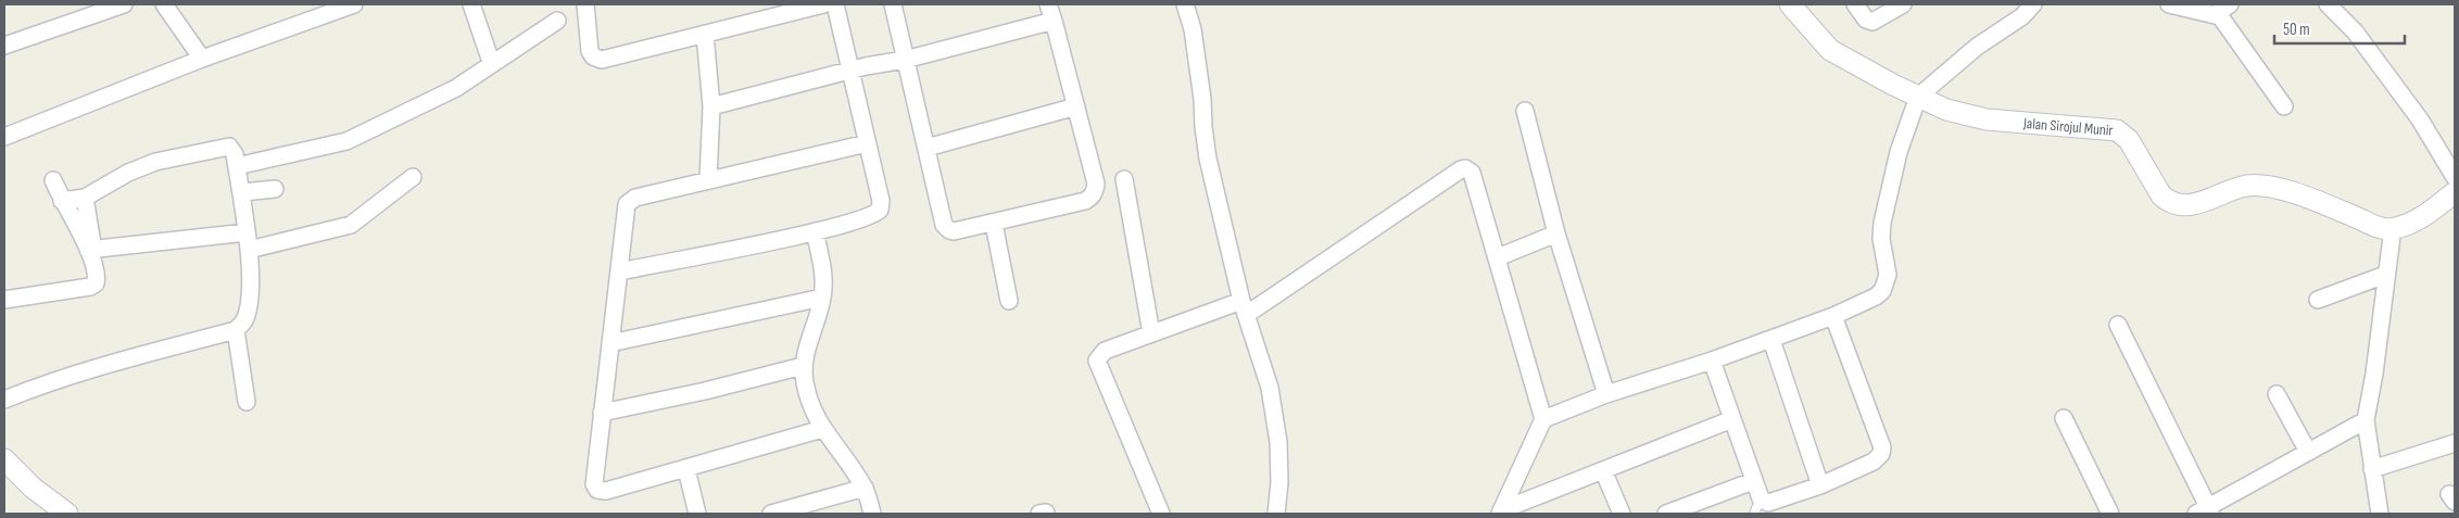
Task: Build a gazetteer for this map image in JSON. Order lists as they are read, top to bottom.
{
  "streets": {
    "street": ["Jalan Sirojul Munir"]
  },
  "scale_bar": "50 m"
}
